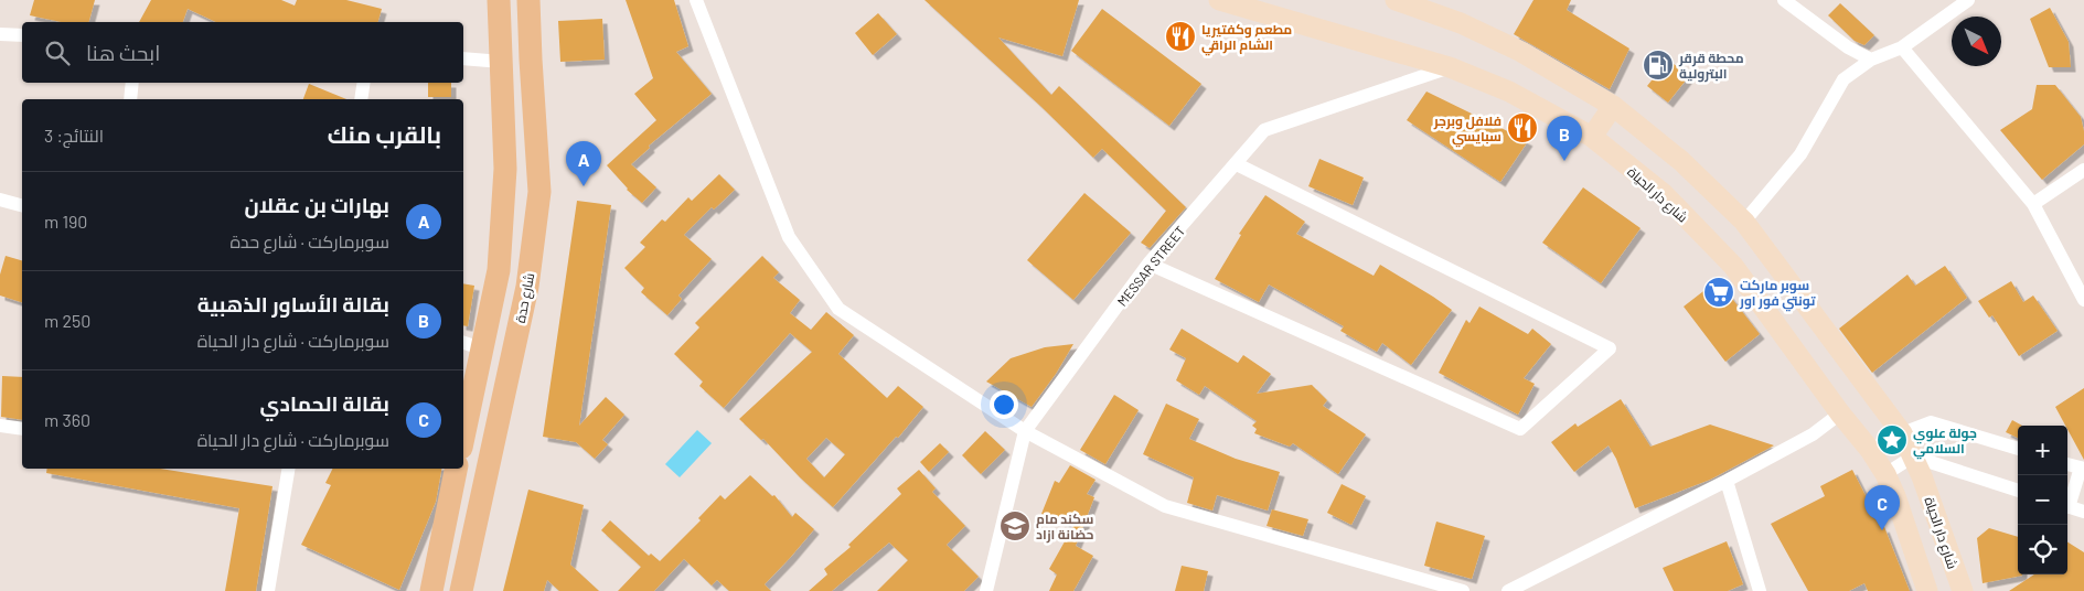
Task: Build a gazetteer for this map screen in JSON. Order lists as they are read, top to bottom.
{
  "streets": {
    "main road": ["شارع دار الحياة", "شارع حدة"],
    "street": ["MESSAR STREET"]
  },
  "crossings": [
    ["شارع دار الحياة", "MESSAR STREET"]
  ],
  "places": {
    "restaurant": ["مطعم وكفتيريا الشام الراقي", "فلافل وبرجر سبايسي"],
    "fuel station": ["محطة قرقر البترولية"],
    "supermarket": ["سوبر ماركت تونتي فور اور"],
    "place": ["جولة علوي السلامي"],
    "school or university": ["سكند مام حضانة ازاد"]
  },
  "north": "bottom right",
  "page": {
    "search": "ابحث هنا",
    "heading": ["بالقرب منك", "النتائج: 3"],
    "pins": ["B", "A", "C"],
    "list": [
      {
        "mark": "A",
        "name": "بهارات بن عقلان",
        "note": "سوبرماركت · شارع حدة",
        "value": "190 m"
      },
      {
        "mark": "B",
        "name": "بقالة الأساور الذهبية",
        "note": "سوبرماركت · شارع دار الحياة",
        "value": "250 m"
      },
      {
        "mark": "C",
        "name": "بقالة الحمادي",
        "note": "سوبرماركت · شارع دار الحياة",
        "value": "360 m"
      }
    ],
    "map_buttons": ["+", "−"]
  }
}
